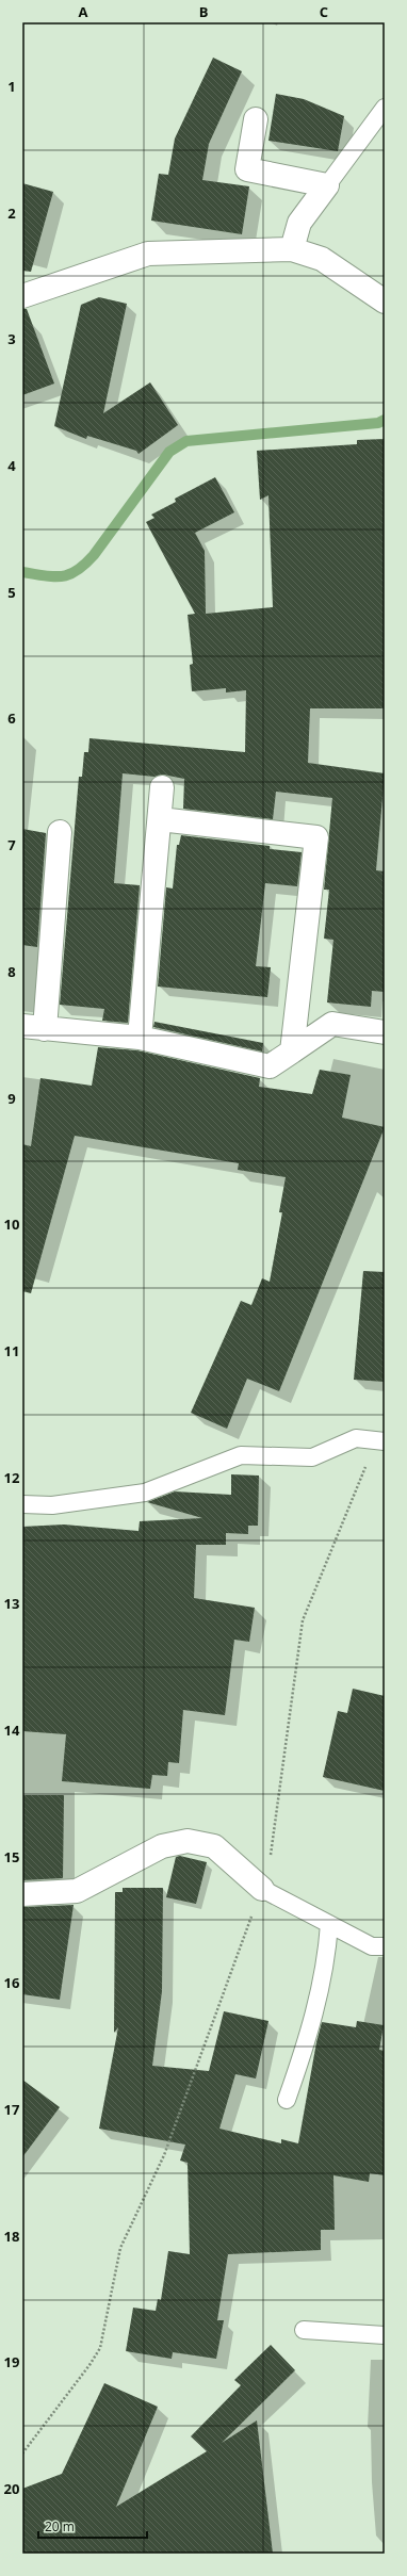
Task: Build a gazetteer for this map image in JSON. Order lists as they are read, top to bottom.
{
  "scale_bar": "20 m",
  "grid": {
    "columns": ["A", "B", "C"],
    "rows": [
      "1",
      "2",
      "3",
      "4",
      "5",
      "6",
      "7",
      "8",
      "9",
      "10",
      "11",
      "12",
      "13",
      "14",
      "15",
      "16",
      "17",
      "18",
      "19",
      "20"
    ]
  }
}
